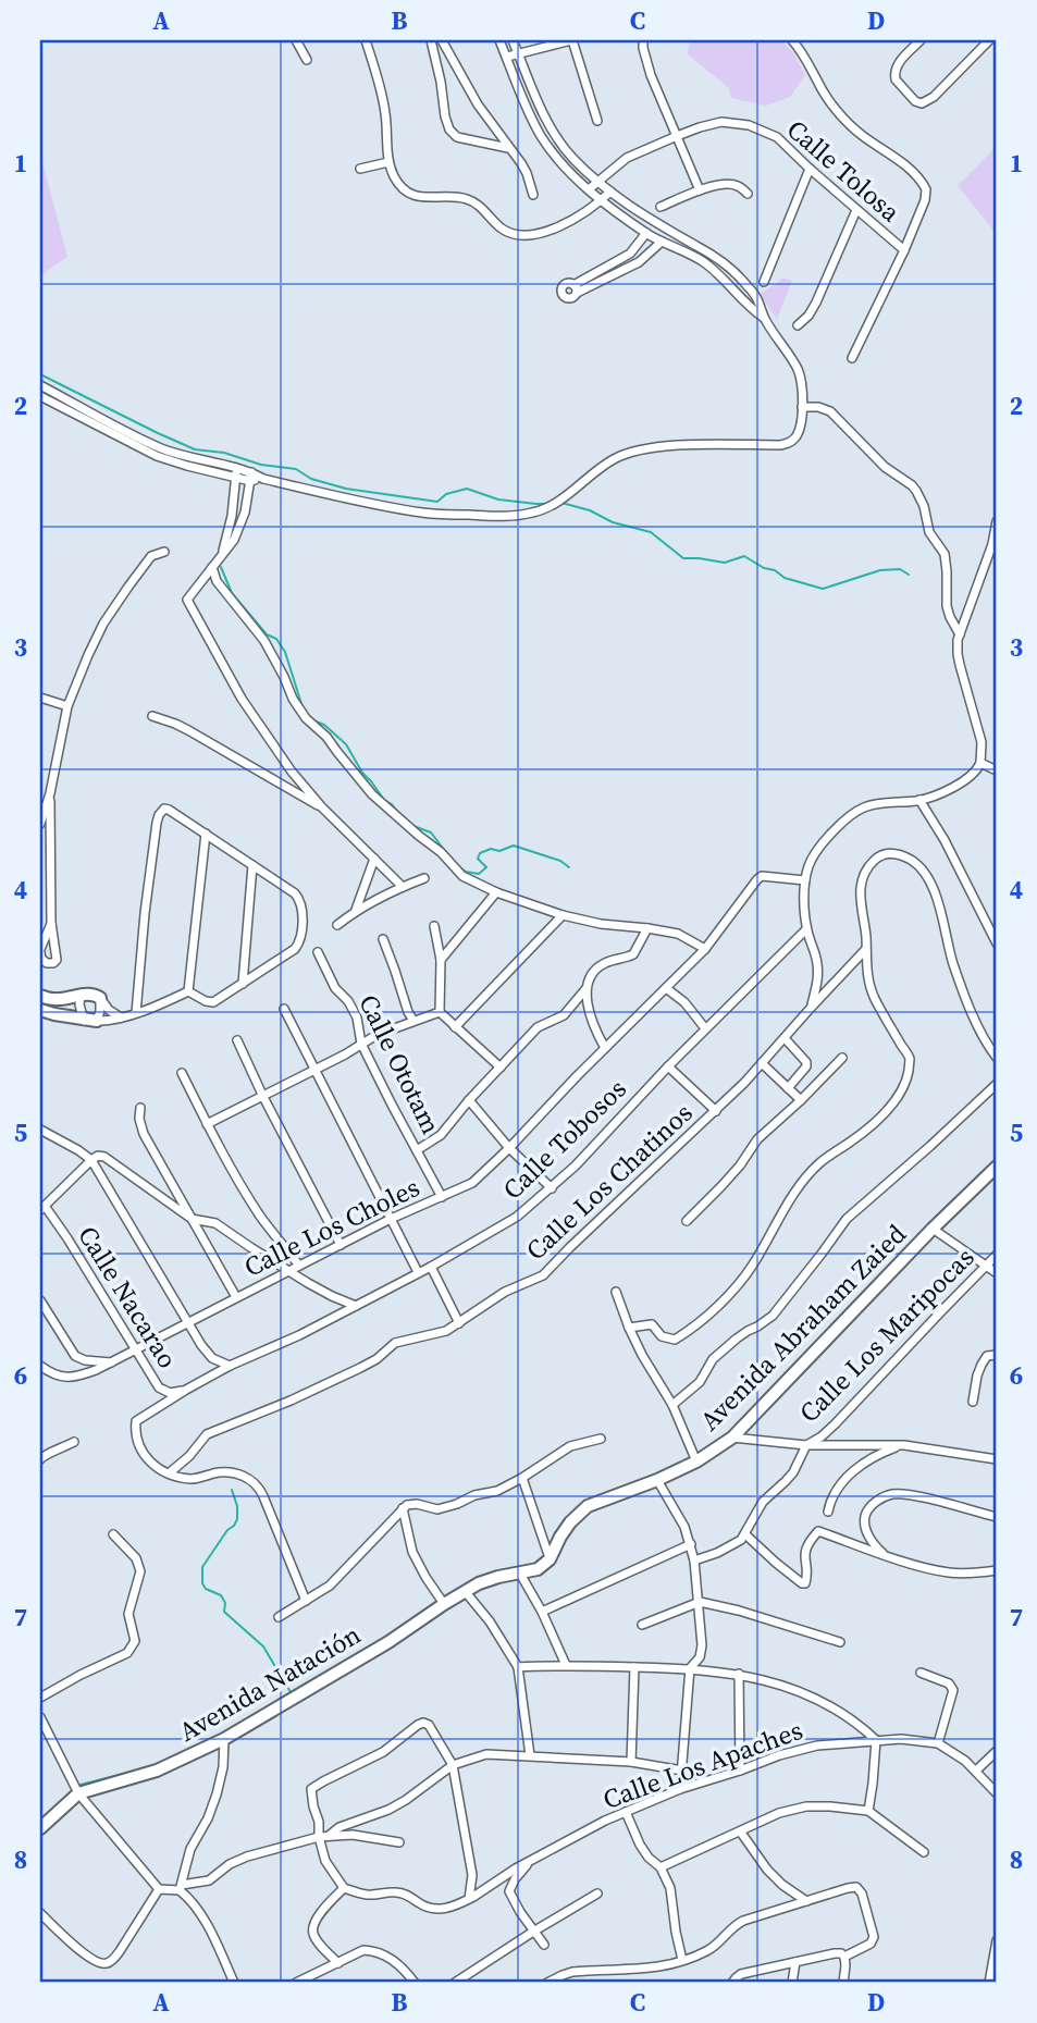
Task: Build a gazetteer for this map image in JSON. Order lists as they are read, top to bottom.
{
  "streets": {
    "street": [
      "Calle Tolosa",
      "Calle Ototam",
      "Calle Tobosos",
      "Calle Los Chatinos",
      "Calle Los Choles",
      "Calle Nacarao",
      "Avenida Abraham Zaied",
      "Calle Los Maripocas",
      "Avenida Natación",
      "Calle Los Apaches"
    ]
  },
  "crossings": [
    ["Calle Ototam", "Calle Los Choles"],
    ["Calle Tobosos", "Calle Los Chatinos"],
    ["Calle Tobosos", "Calle Nacarao"],
    ["Calle Los Choles", "Calle Nacarao"]
  ],
  "grid": {
    "columns": [
      "A",
      "B",
      "C",
      "D"
    ],
    "rows": [
      "1",
      "2",
      "3",
      "4",
      "5",
      "6",
      "7",
      "8"
    ]
  }
}
